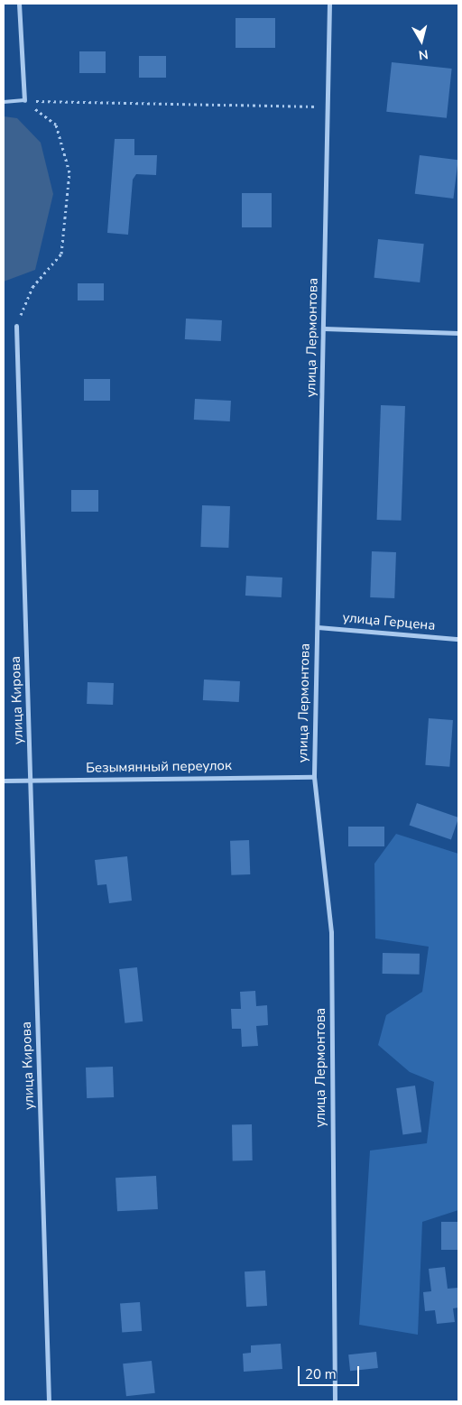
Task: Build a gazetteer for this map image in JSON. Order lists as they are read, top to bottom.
{
  "streets": {
    "street": [
      "улица Лермонтова",
      "улица Герцена",
      "улица Кирова",
      "Безымянный переулок"
    ]
  },
  "crossings": [
    ["улица Лермонтова", "улица Герцена"],
    ["улица Лермонтова", "Безымянный переулок"],
    ["улица Кирова", "Безымянный переулок"]
  ],
  "scale_bar": "20 m",
  "north": "bottom"
}
